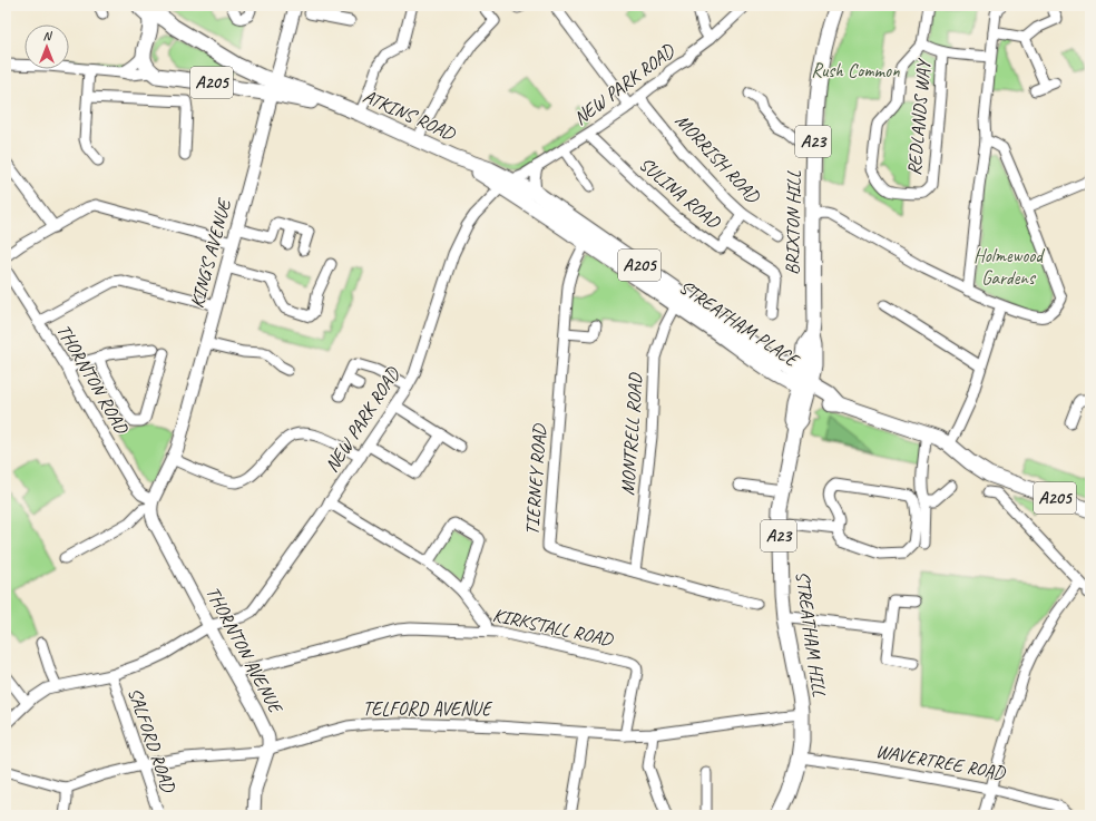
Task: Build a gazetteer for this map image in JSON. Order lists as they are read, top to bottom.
{
  "streets": {
    "highway": [
      "A205",
      "ATKINS ROAD",
      "A23",
      "BRIXTON HILL",
      "STREATHAM PLACE",
      "STREATHAM HILL"
    ],
    "main road": ["KING'S AVENUE", "THORNTON AVENUE"],
    "street": [
      "NEW PARK ROAD",
      "REDLANDS WAY",
      "MORRISH ROAD",
      "SULINA ROAD",
      "THORNTON ROAD",
      "MONTRELL ROAD",
      "TIERNEY ROAD",
      "KIRKSTALL ROAD",
      "TELFORD AVENUE",
      "SALFORD ROAD",
      "WAVERTREE ROAD"
    ]
  },
  "crossings": [
    ["A205", "ATKINS ROAD"],
    ["A205", "BRIXTON HILL"],
    ["A205", "KING'S AVENUE"],
    ["A205", "STREATHAM PLACE"],
    ["A205", "STREATHAM HILL"],
    ["NEW PARK ROAD", "ATKINS ROAD"],
    ["NEW PARK ROAD", "MORRISH ROAD"],
    ["NEW PARK ROAD", "SULINA ROAD"],
    ["NEW PARK ROAD", "STREATHAM PLACE"],
    ["NEW PARK ROAD", "THORNTON AVENUE"],
    ["NEW PARK ROAD", "SALFORD ROAD"],
    ["ATKINS ROAD", "KING'S AVENUE"],
    ["ATKINS ROAD", "STREATHAM PLACE"],
    ["MORRISH ROAD", "SULINA ROAD"],
    ["BRIXTON HILL", "STREATHAM PLACE"],
    ["BRIXTON HILL", "STREATHAM HILL"],
    ["KING'S AVENUE", "THORNTON ROAD"],
    ["KING'S AVENUE", "THORNTON AVENUE"],
    ["STREATHAM PLACE", "MONTRELL ROAD"],
    ["STREATHAM PLACE", "TIERNEY ROAD"],
    ["STREATHAM PLACE", "STREATHAM HILL"],
    ["THORNTON ROAD", "THORNTON AVENUE"],
    ["MONTRELL ROAD", "TIERNEY ROAD"],
    ["KIRKSTALL ROAD", "THORNTON AVENUE"],
    ["KIRKSTALL ROAD", "TELFORD AVENUE"],
    ["STREATHAM HILL", "TELFORD AVENUE"],
    ["STREATHAM HILL", "WAVERTREE ROAD"],
    ["THORNTON AVENUE", "TELFORD AVENUE"],
    ["TELFORD AVENUE", "SALFORD ROAD"]
  ],
  "parks": ["Rush Common", "Holmewood Gardens"],
  "north": "top"
}
